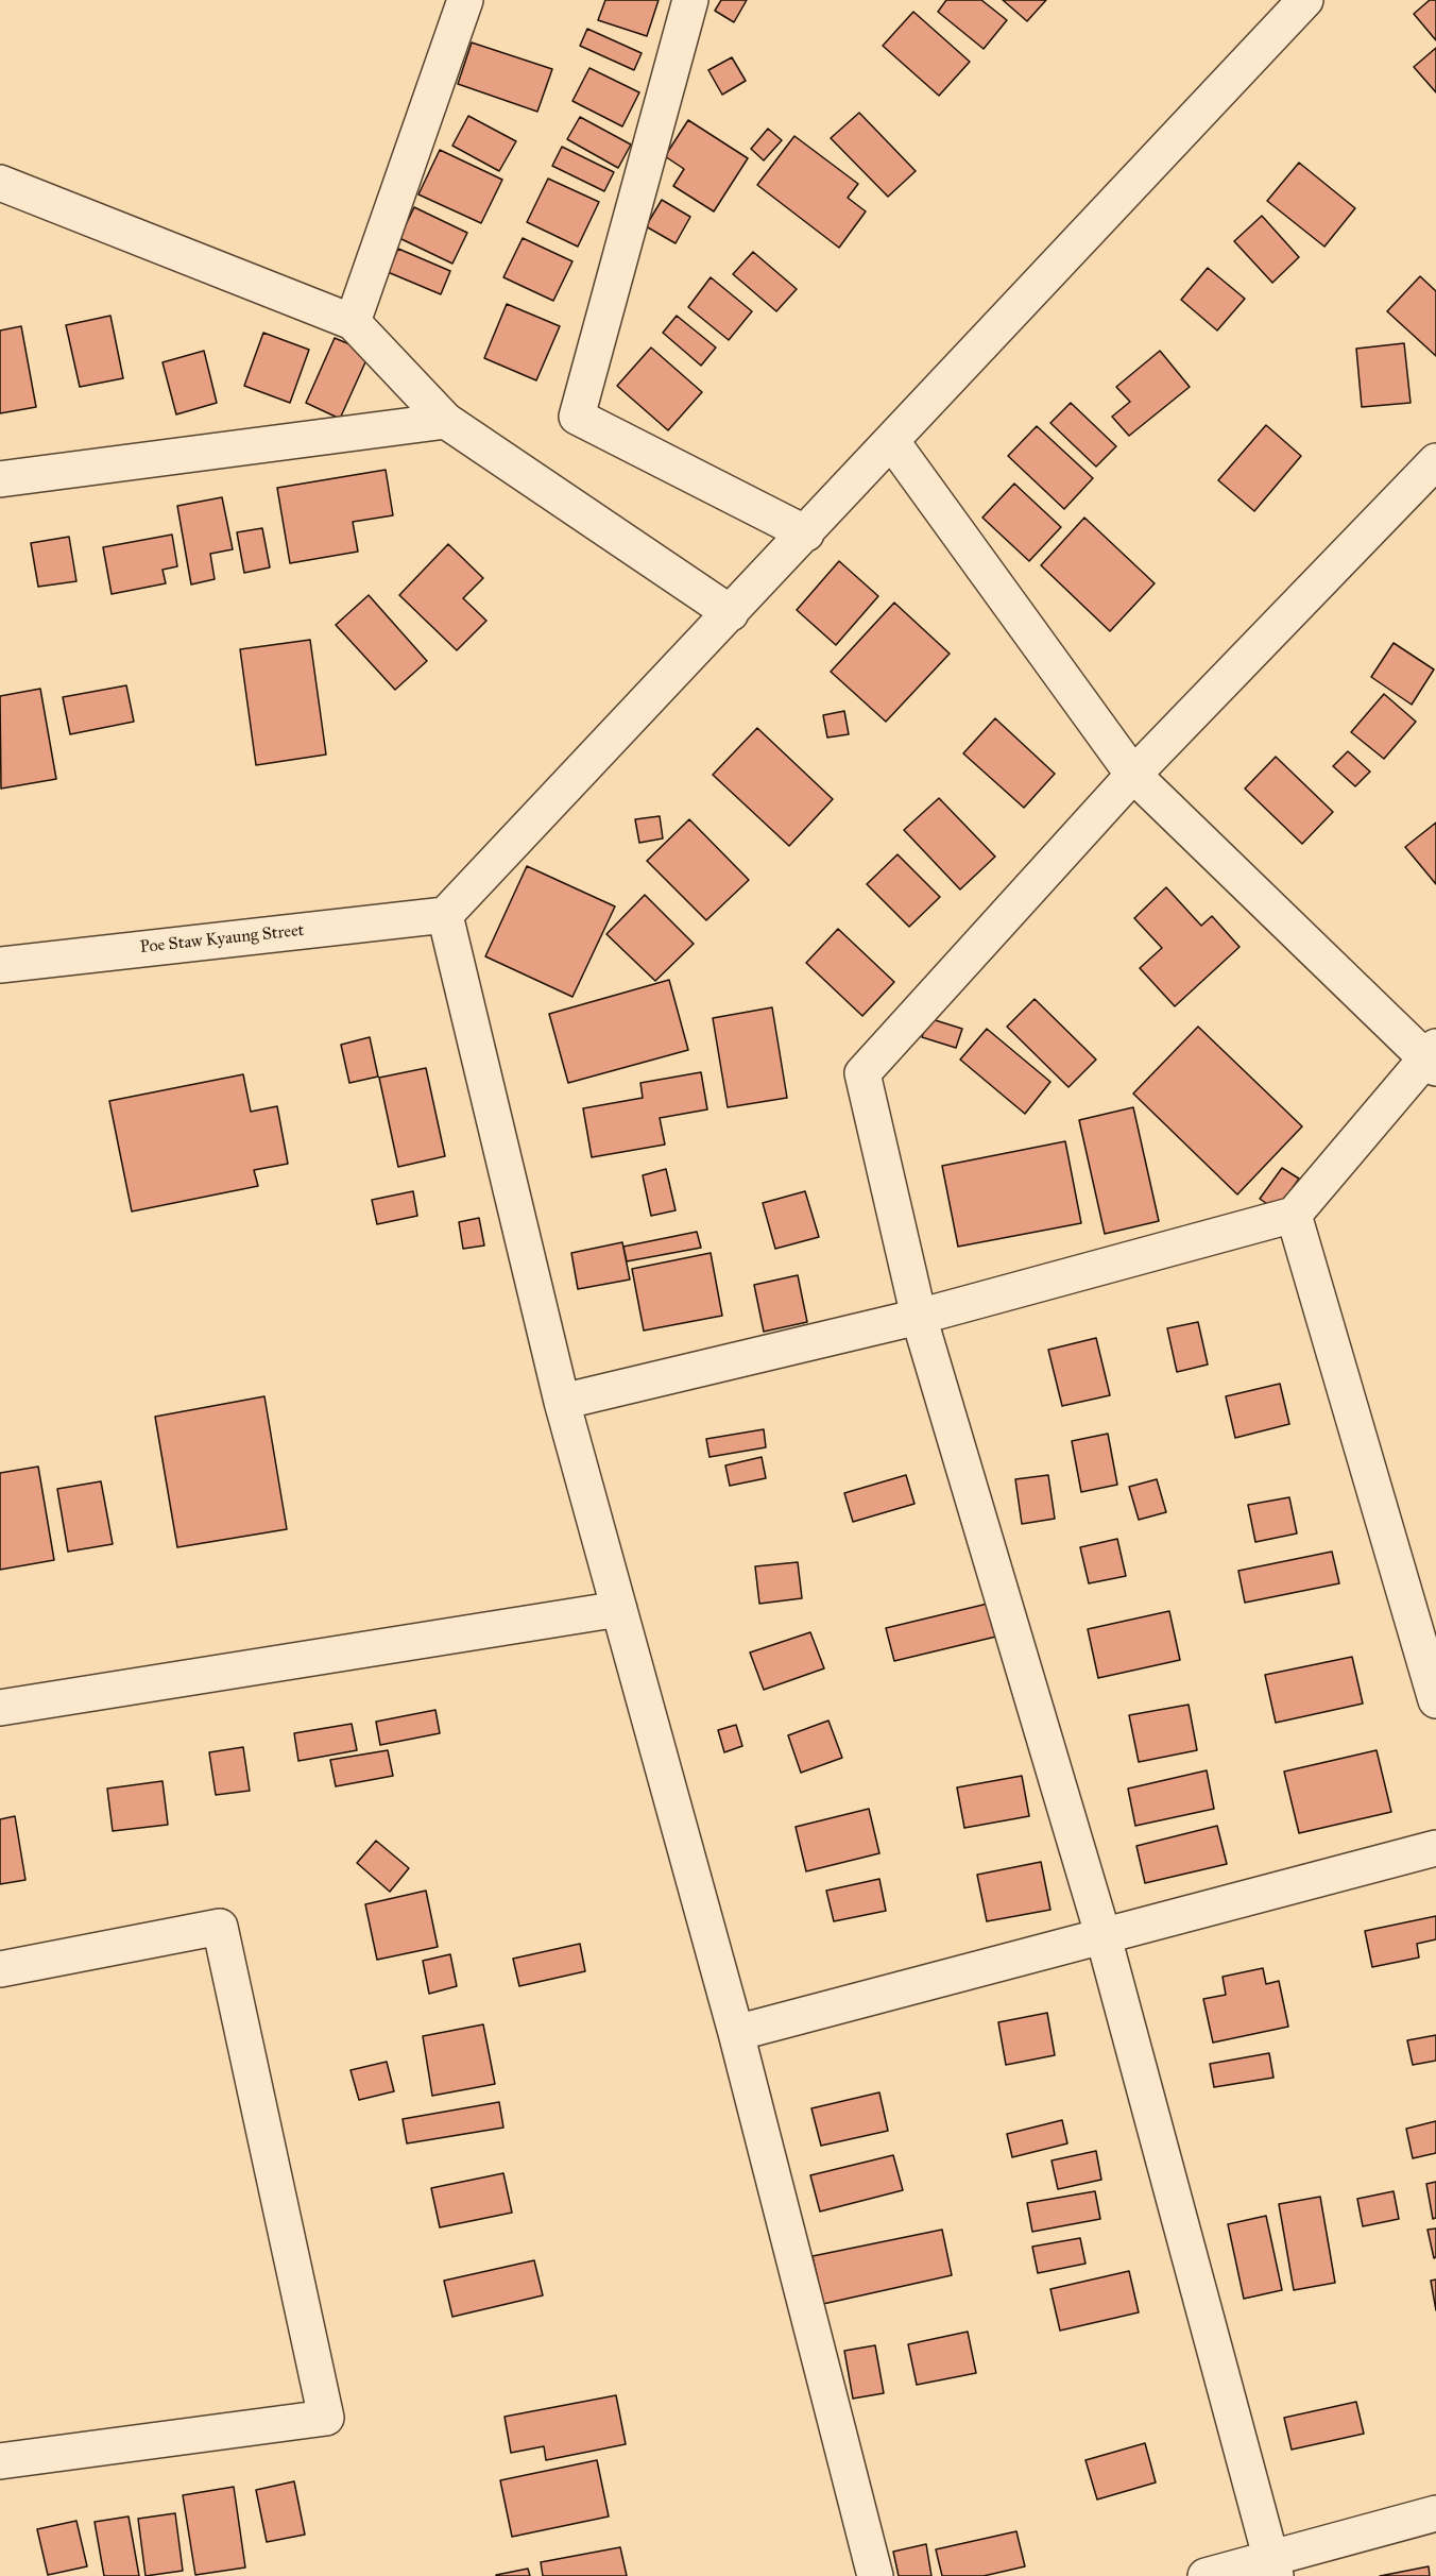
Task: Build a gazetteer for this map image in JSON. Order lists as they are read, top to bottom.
{
  "streets": {
    "street": ["Poe Staw Kyaung Street"]
  }
}
